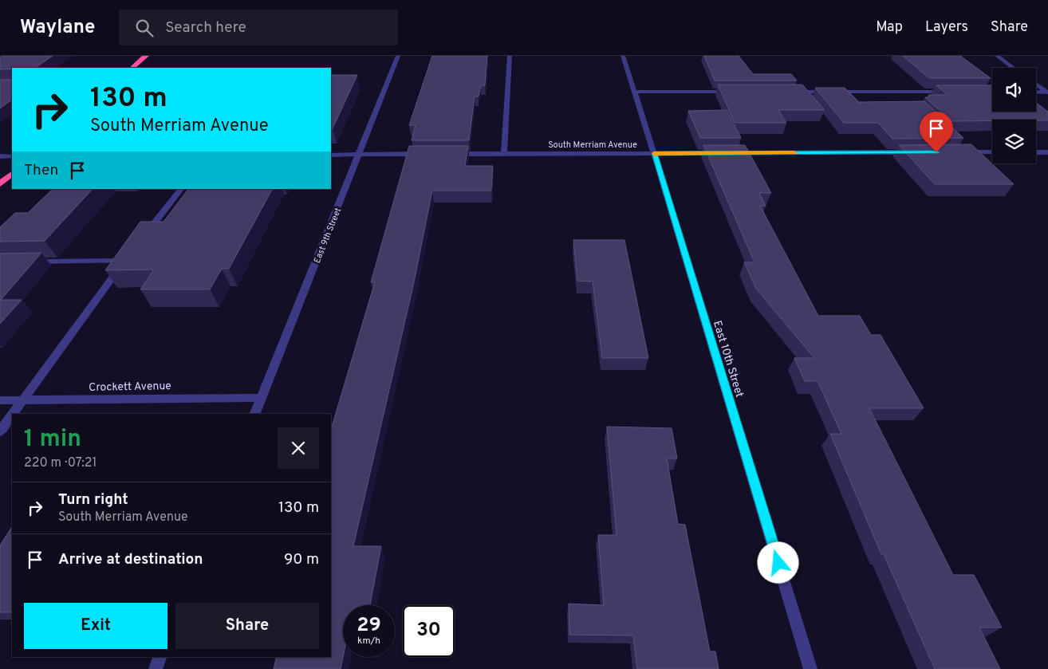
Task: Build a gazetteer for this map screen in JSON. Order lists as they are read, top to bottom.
{
  "streets": {
    "street": [
      "South Merriam Avenue",
      "East 9th Street",
      "East 10th Street",
      "Crockett Avenue"
    ]
  },
  "crossings": [
    ["South Merriam Avenue", "East 10th Street"],
    ["East 9th Street", "Crockett Avenue"]
  ],
  "page": {
    "header": "Waylane",
    "search": "Search here",
    "nav": ["Map", "Layers", "Share"],
    "turn": ["130 m", "South Merriam Avenue"],
    "then": "Then",
    "heading": ["1 min", "220 m · 07:21"],
    "list": [
      {
        "name": "Turn right",
        "note": "South Merriam Avenue",
        "value": "130 m"
      },
      {
        "name": "Arrive at destination",
        "value": "90 m"
      }
    ],
    "buttons": ["Exit", "Share"],
    "speed": "29 km/h",
    "limit": "30"
  }
}
